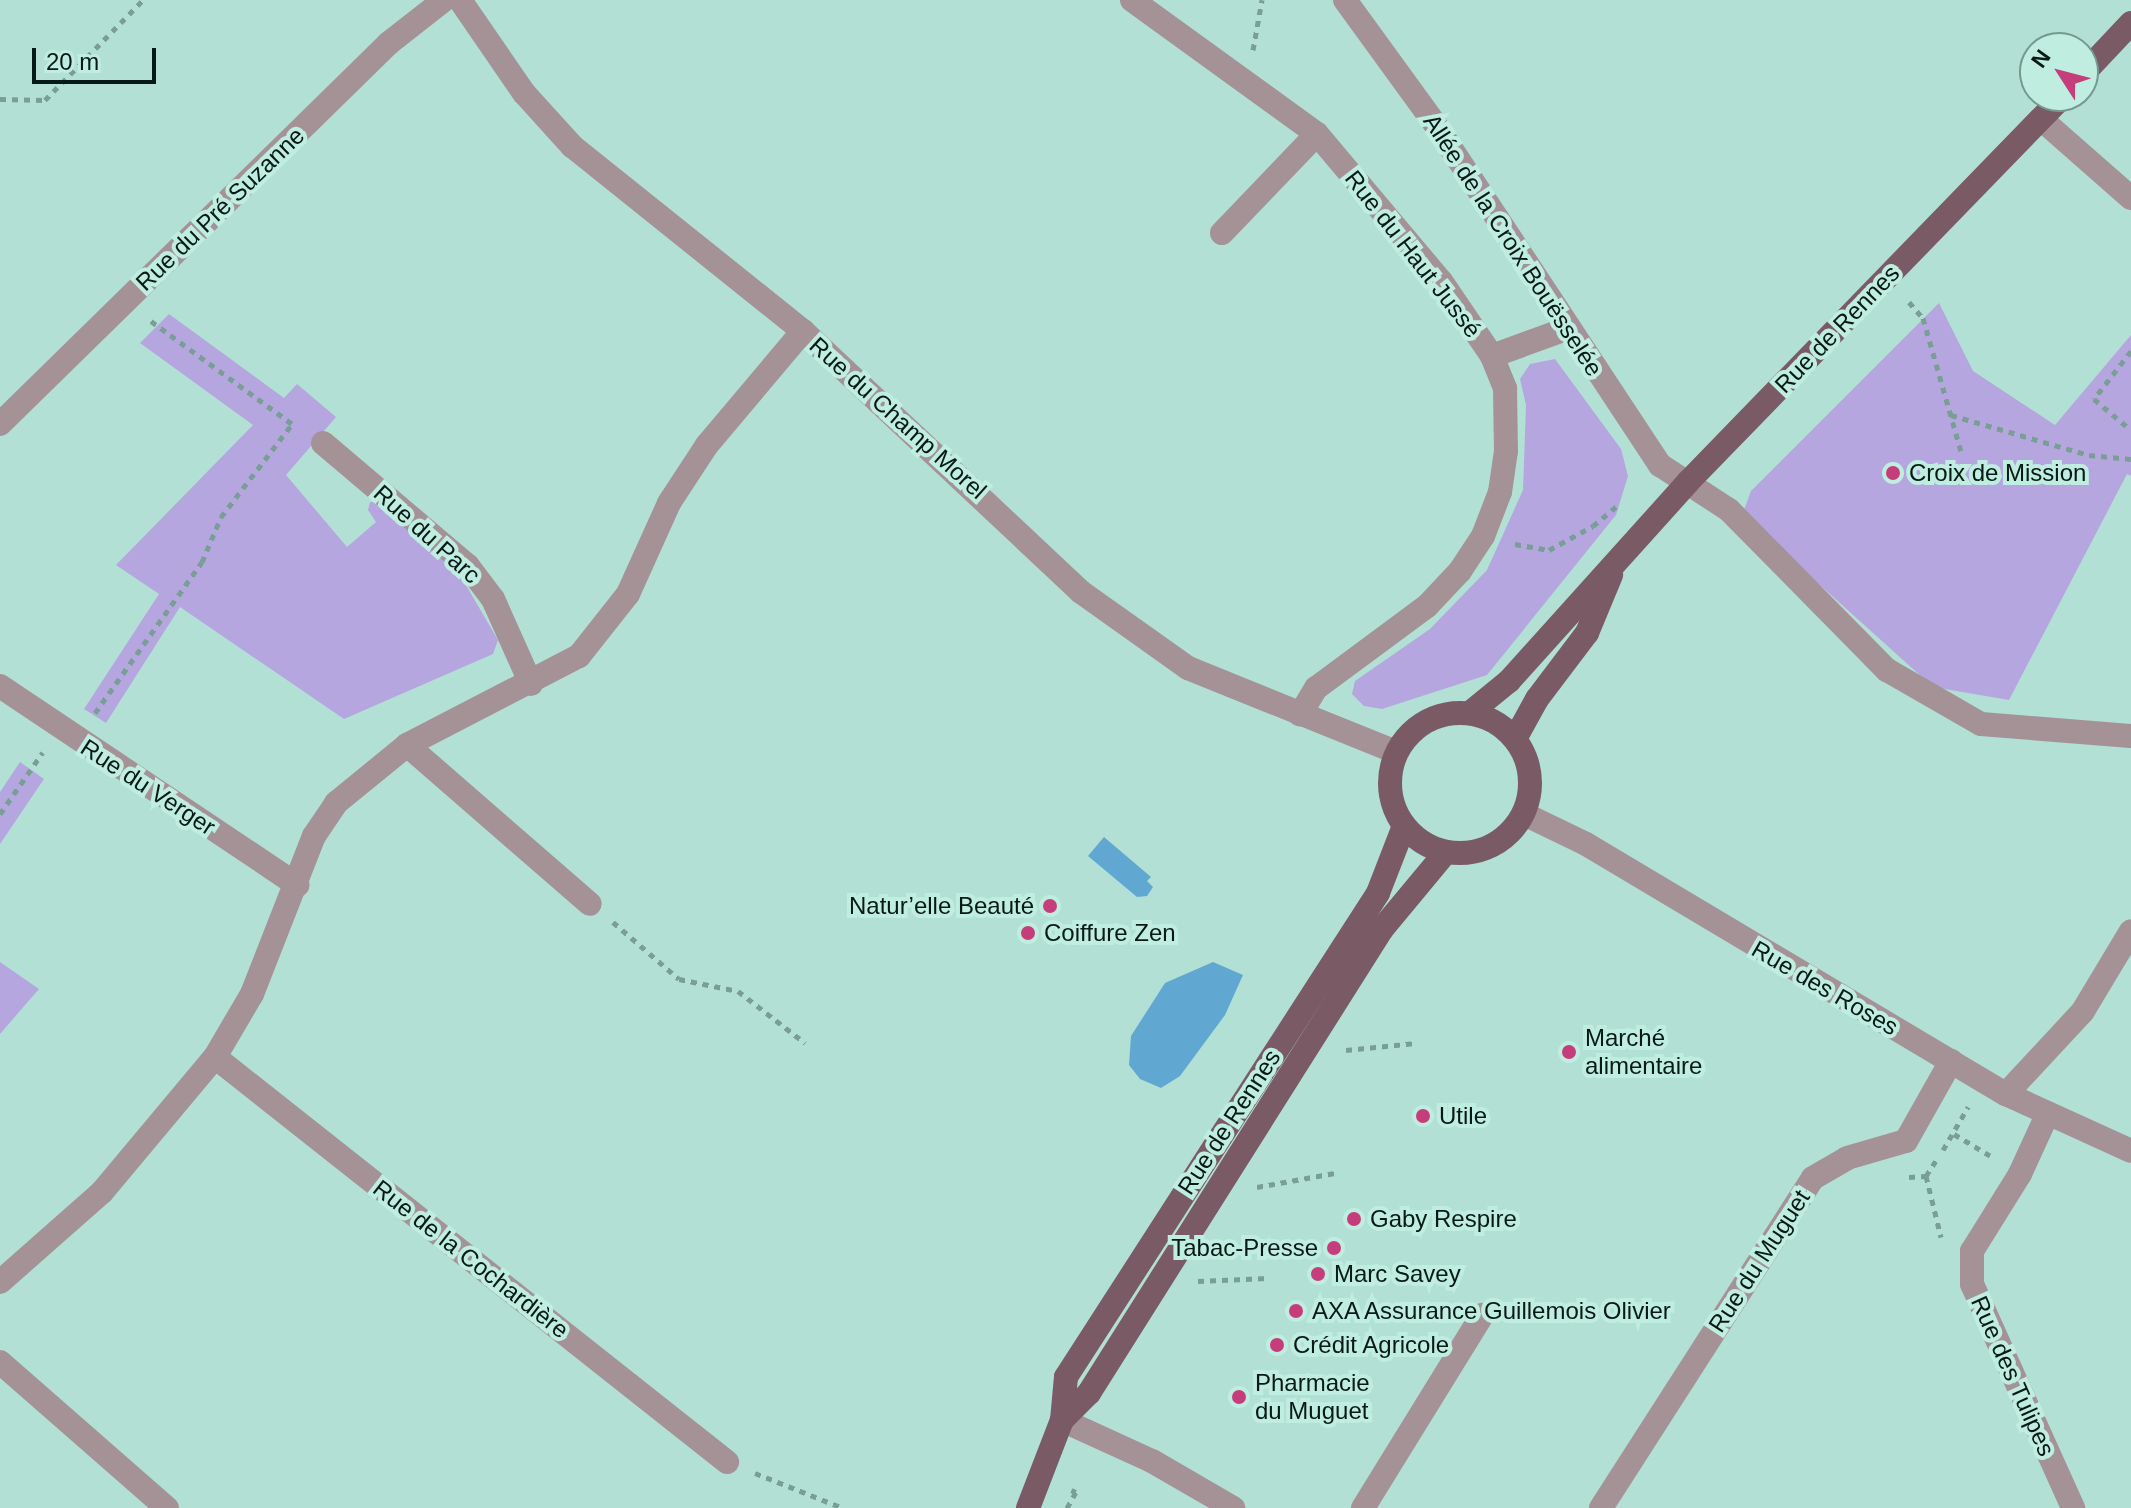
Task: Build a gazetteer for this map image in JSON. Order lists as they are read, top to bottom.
{
  "streets": {
    "main road": ["Rue de Rennes"],
    "street": [
      "Rue du Pré Suzanne",
      "Allée de la Croix Bouësselée",
      "Rue du Haut Jussé",
      "Rue du Champ Morel",
      "Rue du Parc",
      "Rue du Verger",
      "Rue des Roses",
      "Rue de la Cochardière",
      "Rue du Muguet",
      "Rue des Tulipes"
    ]
  },
  "crossings": [
    ["Allée de la Croix Bouësselée", "Rue de Rennes"],
    ["Rue du Haut Jussé", "Rue du Champ Morel"],
    ["Rue de Rennes", "Rue du Champ Morel"],
    ["Rue de Rennes", "Rue des Roses"],
    ["Rue du Champ Morel", "Rue des Roses"],
    ["Rue des Roses", "Rue du Muguet"],
    ["Rue des Roses", "Rue des Tulipes"]
  ],
  "places": [
    "Croix de Mission",
    "Natur’elle Beauté",
    "Coiffure Zen",
    "Marché alimentaire",
    "Utile",
    "Gaby Respire",
    "Tabac-Presse",
    "Marc Savey",
    "AXA Assurance Guillemois Olivier",
    "Crédit Agricole",
    "Pharmacie du Muguet"
  ],
  "scale_bar": "20 m",
  "north": "top left"
}
